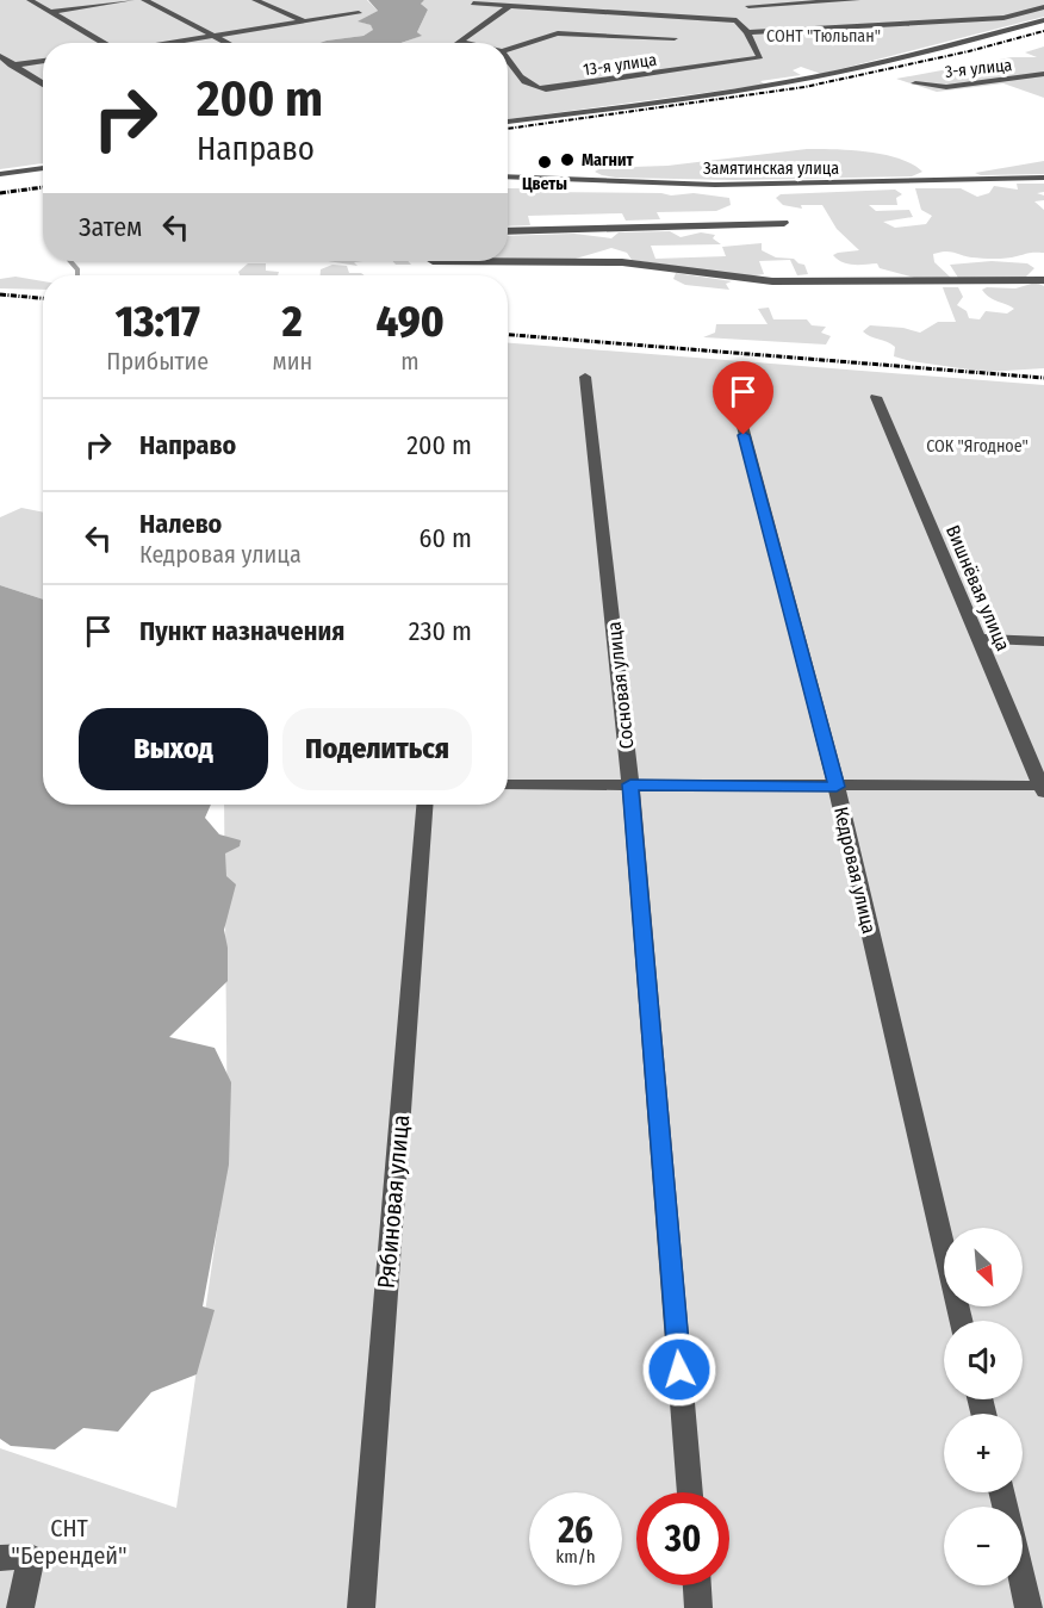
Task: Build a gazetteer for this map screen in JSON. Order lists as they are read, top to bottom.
{
  "streets": {
    "street": [
      "13-я улица",
      "3-я улица",
      "Замятинская улица",
      "Вишнёвая улица",
      "Сосновая улица",
      "Кедровая улица",
      "Рябиновая улица"
    ]
  },
  "parks": ["СОНТ \"Тюльпан\"", "СОК \"Ягодное\"", "СНТ \"Берендей\""],
  "places": ["Магнит", "Цветы"],
  "north": "bottom right",
  "page": {
    "turn": ["200 m", "Направо"],
    "then": "Затем",
    "eta": [
      "13:17",
      "Прибытие",
      "2",
      "мин",
      "490",
      "m"
    ],
    "list": [
      {
        "name": "Направо",
        "value": "200 m"
      },
      {
        "name": "Налево",
        "note": "Кедровая улица",
        "value": "60 m"
      },
      {
        "name": "Пункт назначения",
        "value": "230 m"
      }
    ],
    "buttons": ["Выход", "Поделиться"],
    "map_buttons": ["+", "−"],
    "speed": "26 km/h",
    "limit": "30"
  }
}
